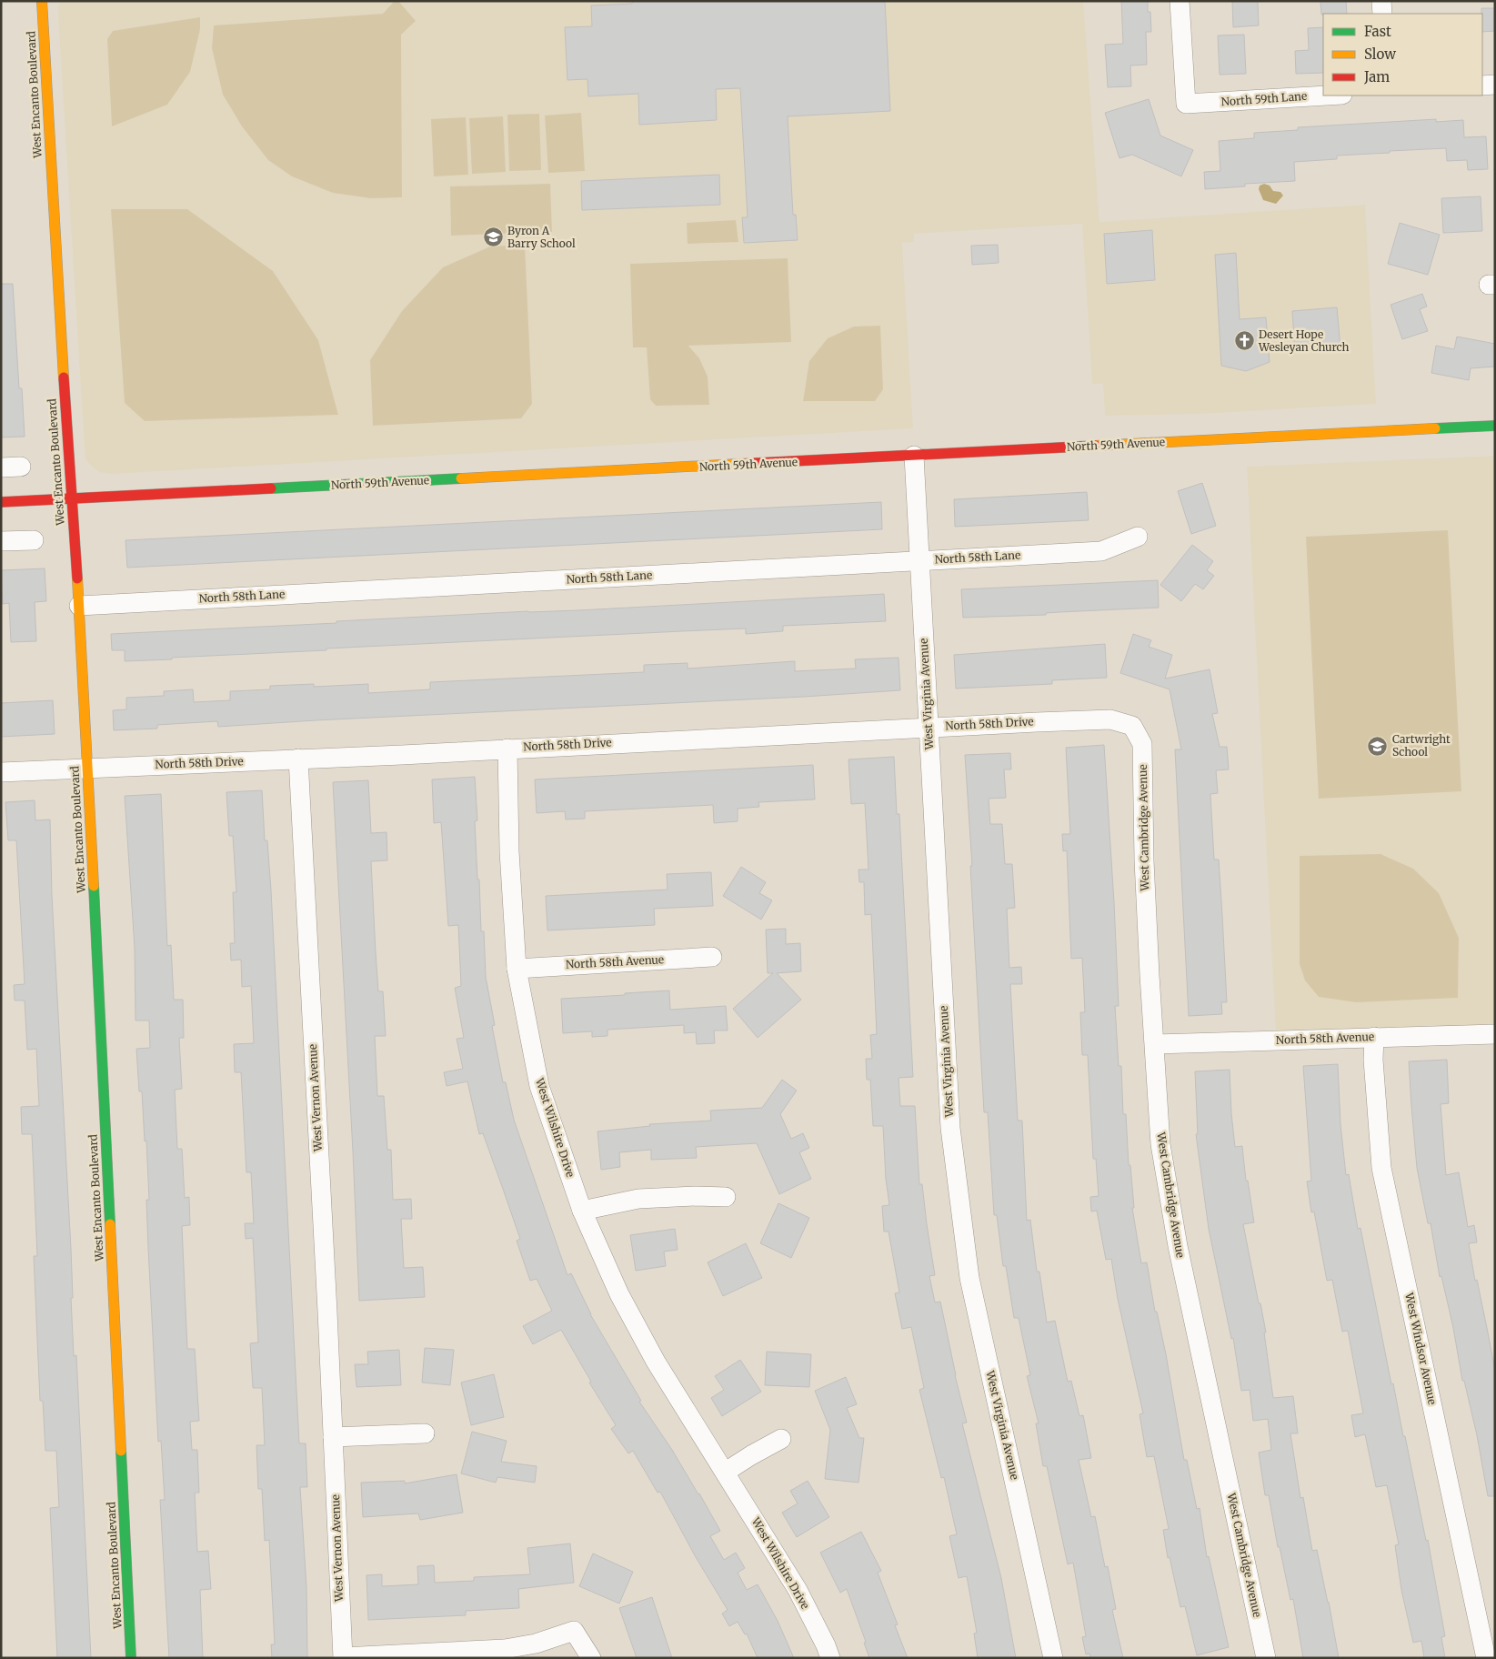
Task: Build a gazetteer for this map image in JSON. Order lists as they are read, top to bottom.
{
  "streets": {
    "street": [
      "West Encanto Boulevard",
      "North 59th Lane",
      "North 59th Avenue",
      "North 58th Lane",
      "West Virginia Avenue",
      "North 58th Drive",
      "West Cambridge Avenue",
      "North 58th Avenue",
      "West Vernon Avenue",
      "West Wilshire Drive",
      "West Windsor Avenue"
    ]
  },
  "crossings": [
    ["West Encanto Boulevard", "North 59th Avenue"],
    ["West Encanto Boulevard", "North 58th Lane"],
    ["West Encanto Boulevard", "North 58th Drive"],
    ["North 59th Avenue", "West Virginia Avenue"],
    ["North 58th Lane", "West Virginia Avenue"],
    ["West Virginia Avenue", "North 58th Drive"],
    ["North 58th Drive", "West Cambridge Avenue"],
    ["North 58th Drive", "West Vernon Avenue"],
    ["North 58th Drive", "West Wilshire Drive"],
    ["West Cambridge Avenue", "North 58th Avenue"],
    ["North 58th Avenue", "West Wilshire Drive"],
    ["North 58th Avenue", "West Windsor Avenue"]
  ],
  "places": {
    "school or university": ["Byron A Barry School", "Cartwright School"],
    "church": ["Desert Hope Wesleyan Church"]
  },
  "legend": ["Fast", "Slow", "Jam"]
}
